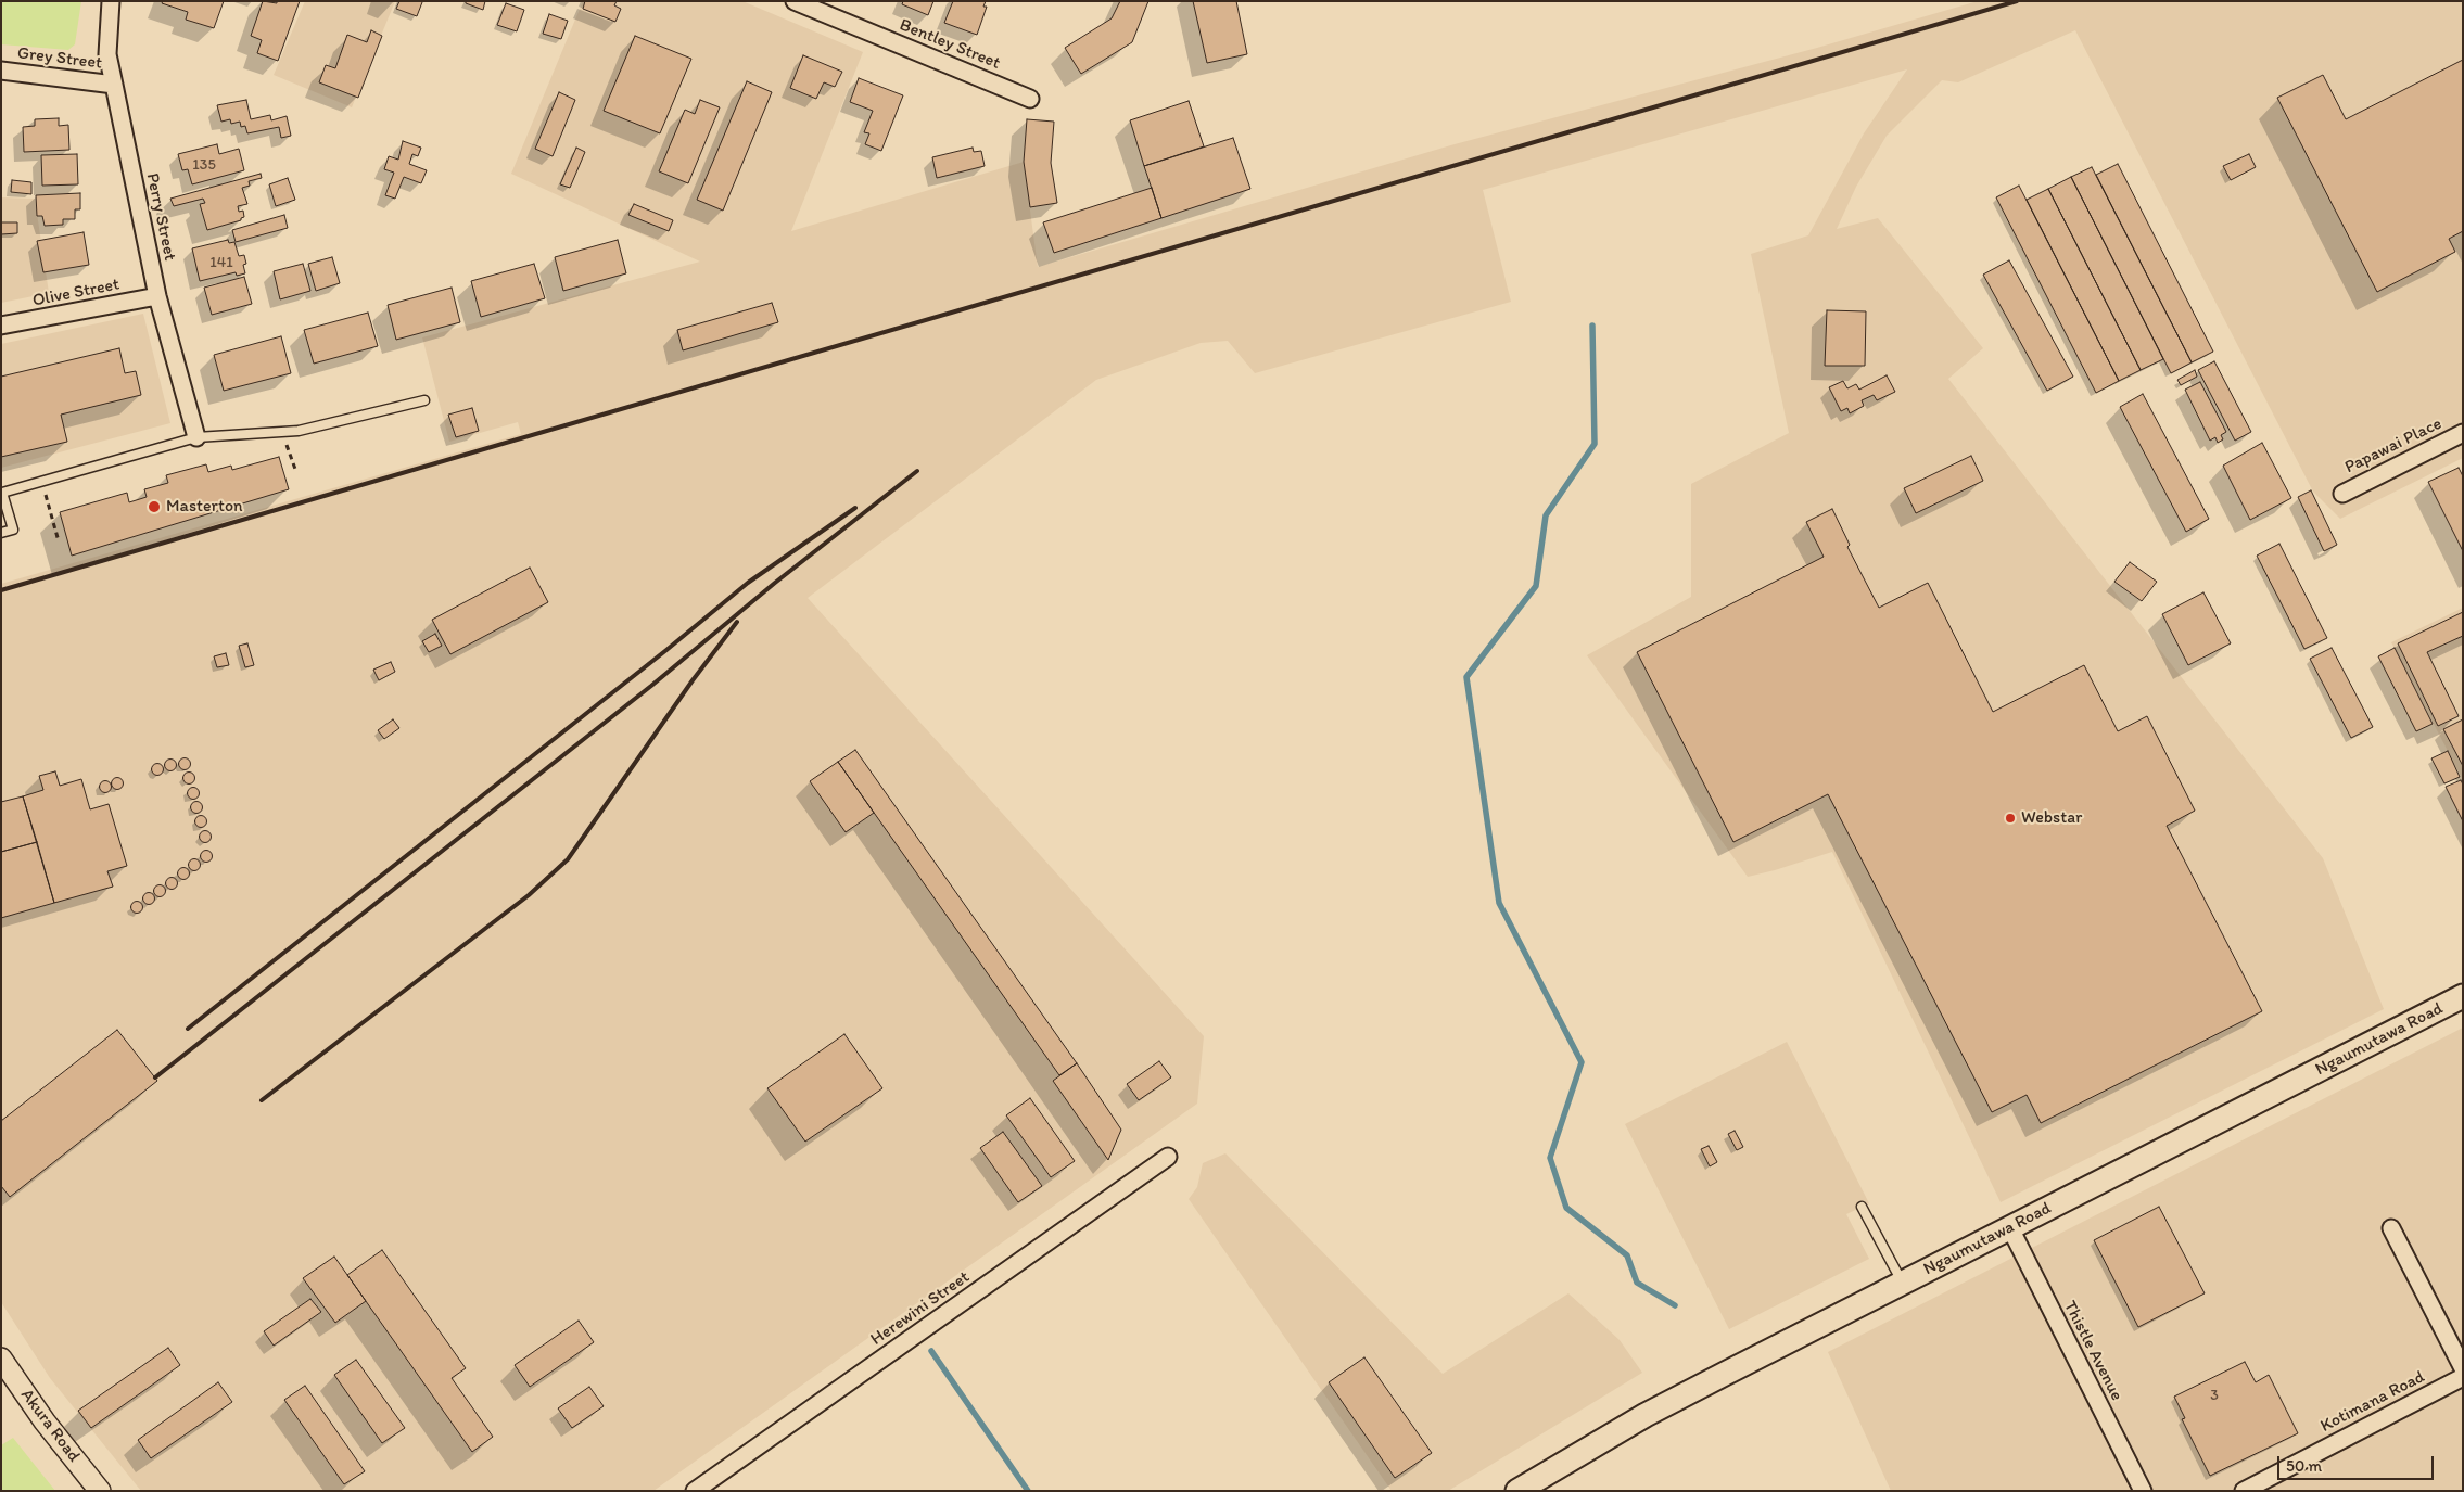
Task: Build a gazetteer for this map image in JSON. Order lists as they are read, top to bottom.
{
  "streets": {
    "main road": ["Ngaumutawa Road"],
    "street": [
      "Bentley Street",
      "Grey Street",
      "Perry Street",
      "Olive Street",
      "Papawai Place",
      "Herewini Street",
      "Thistle Avenue",
      "Kotimana Road",
      "Akura Road"
    ]
  },
  "crossings": [
    ["Grey Street", "Perry Street"],
    ["Perry Street", "Olive Street"],
    ["Ngaumutawa Road", "Thistle Avenue"]
  ],
  "places": ["Masterton", "Webstar"],
  "house_numbers": ["135", "141", "3"],
  "scale_bar": "50 m"
}
